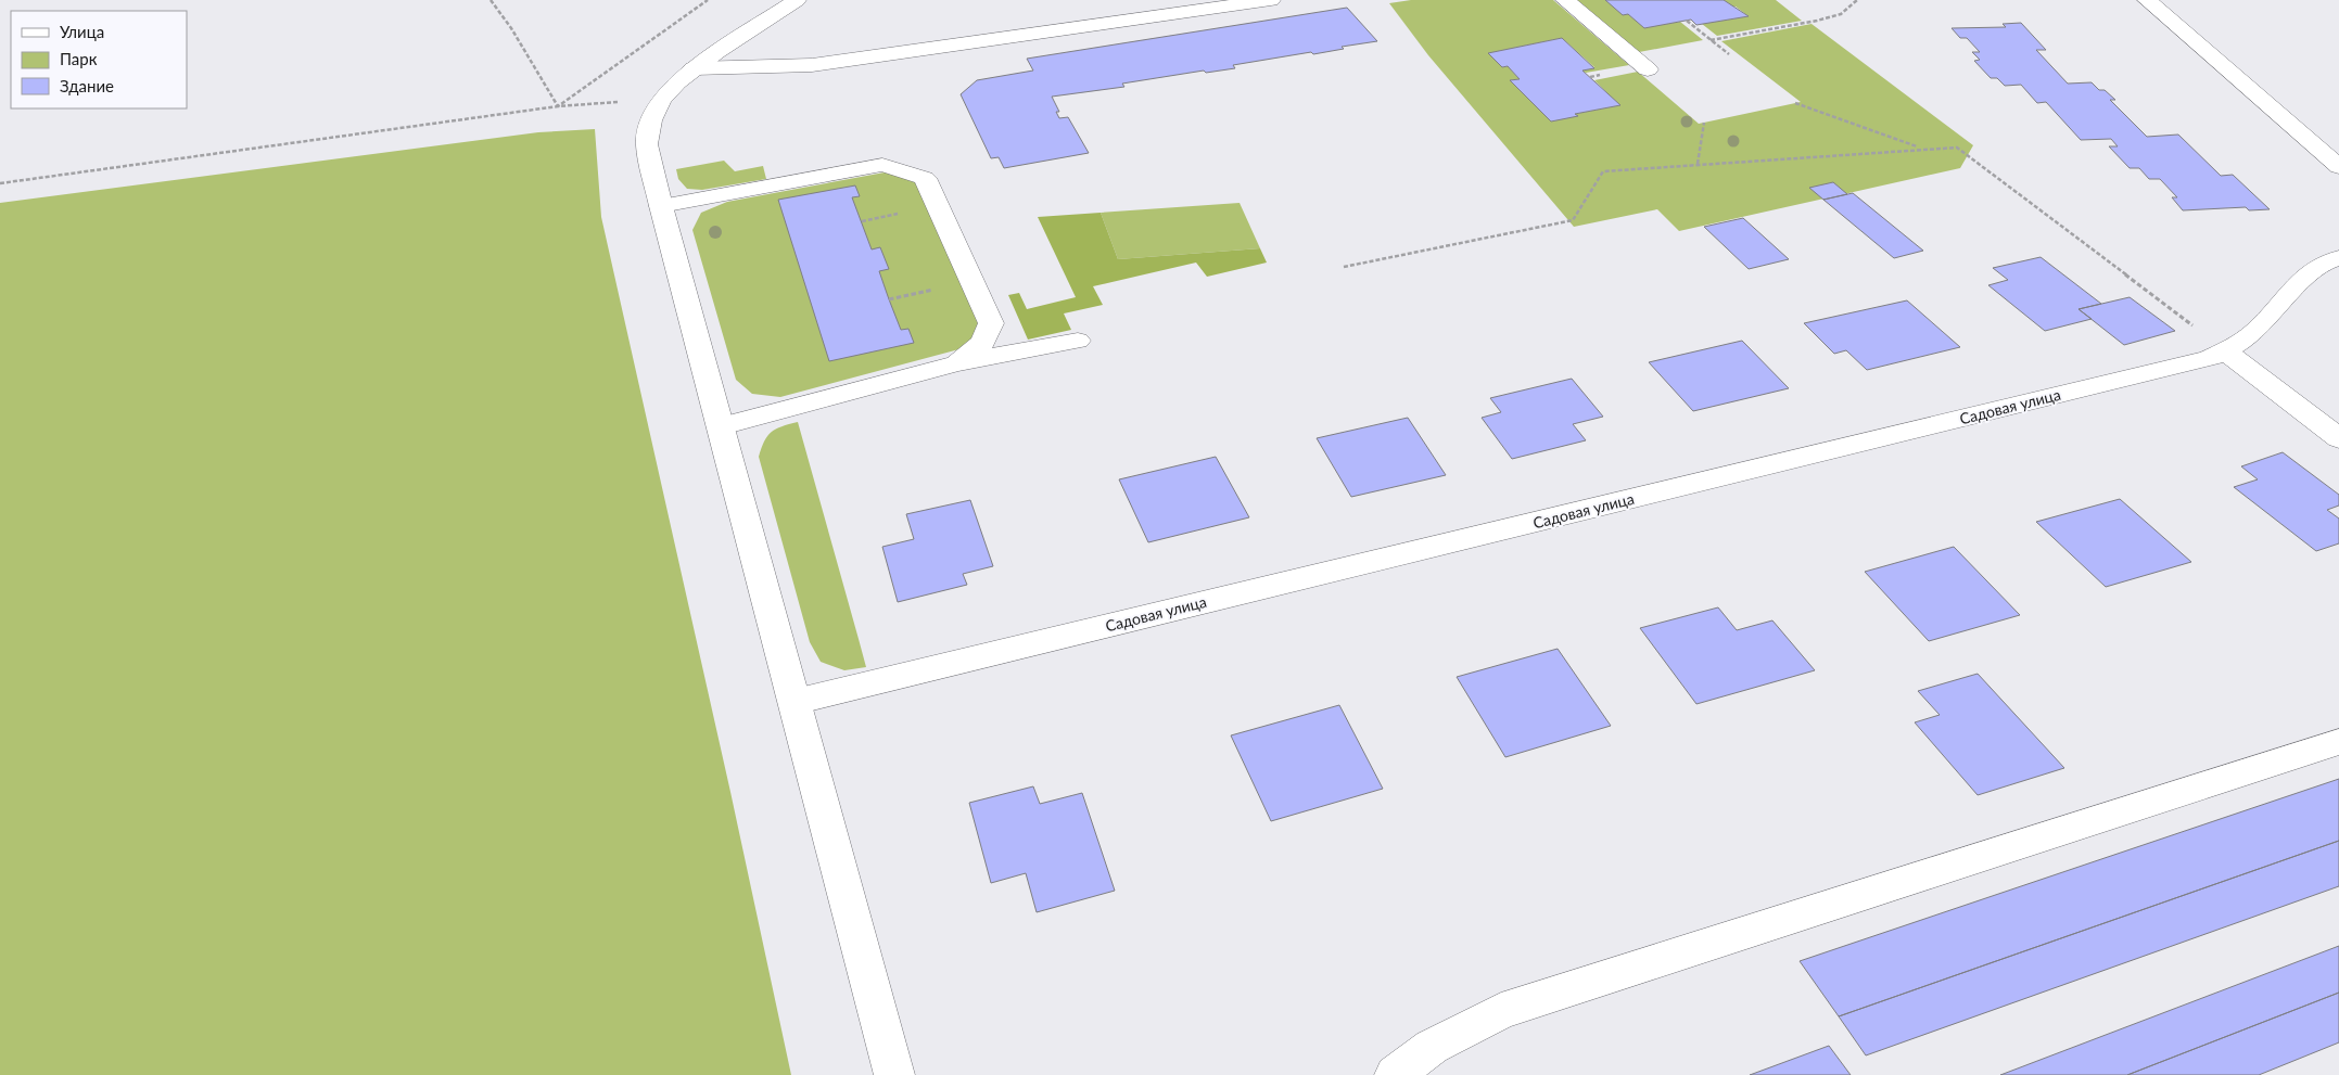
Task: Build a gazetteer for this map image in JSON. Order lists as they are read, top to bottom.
{
  "streets": {
    "street": ["Садовая улица"]
  },
  "legend": ["Улица", "Парк", "Здание"]
}
